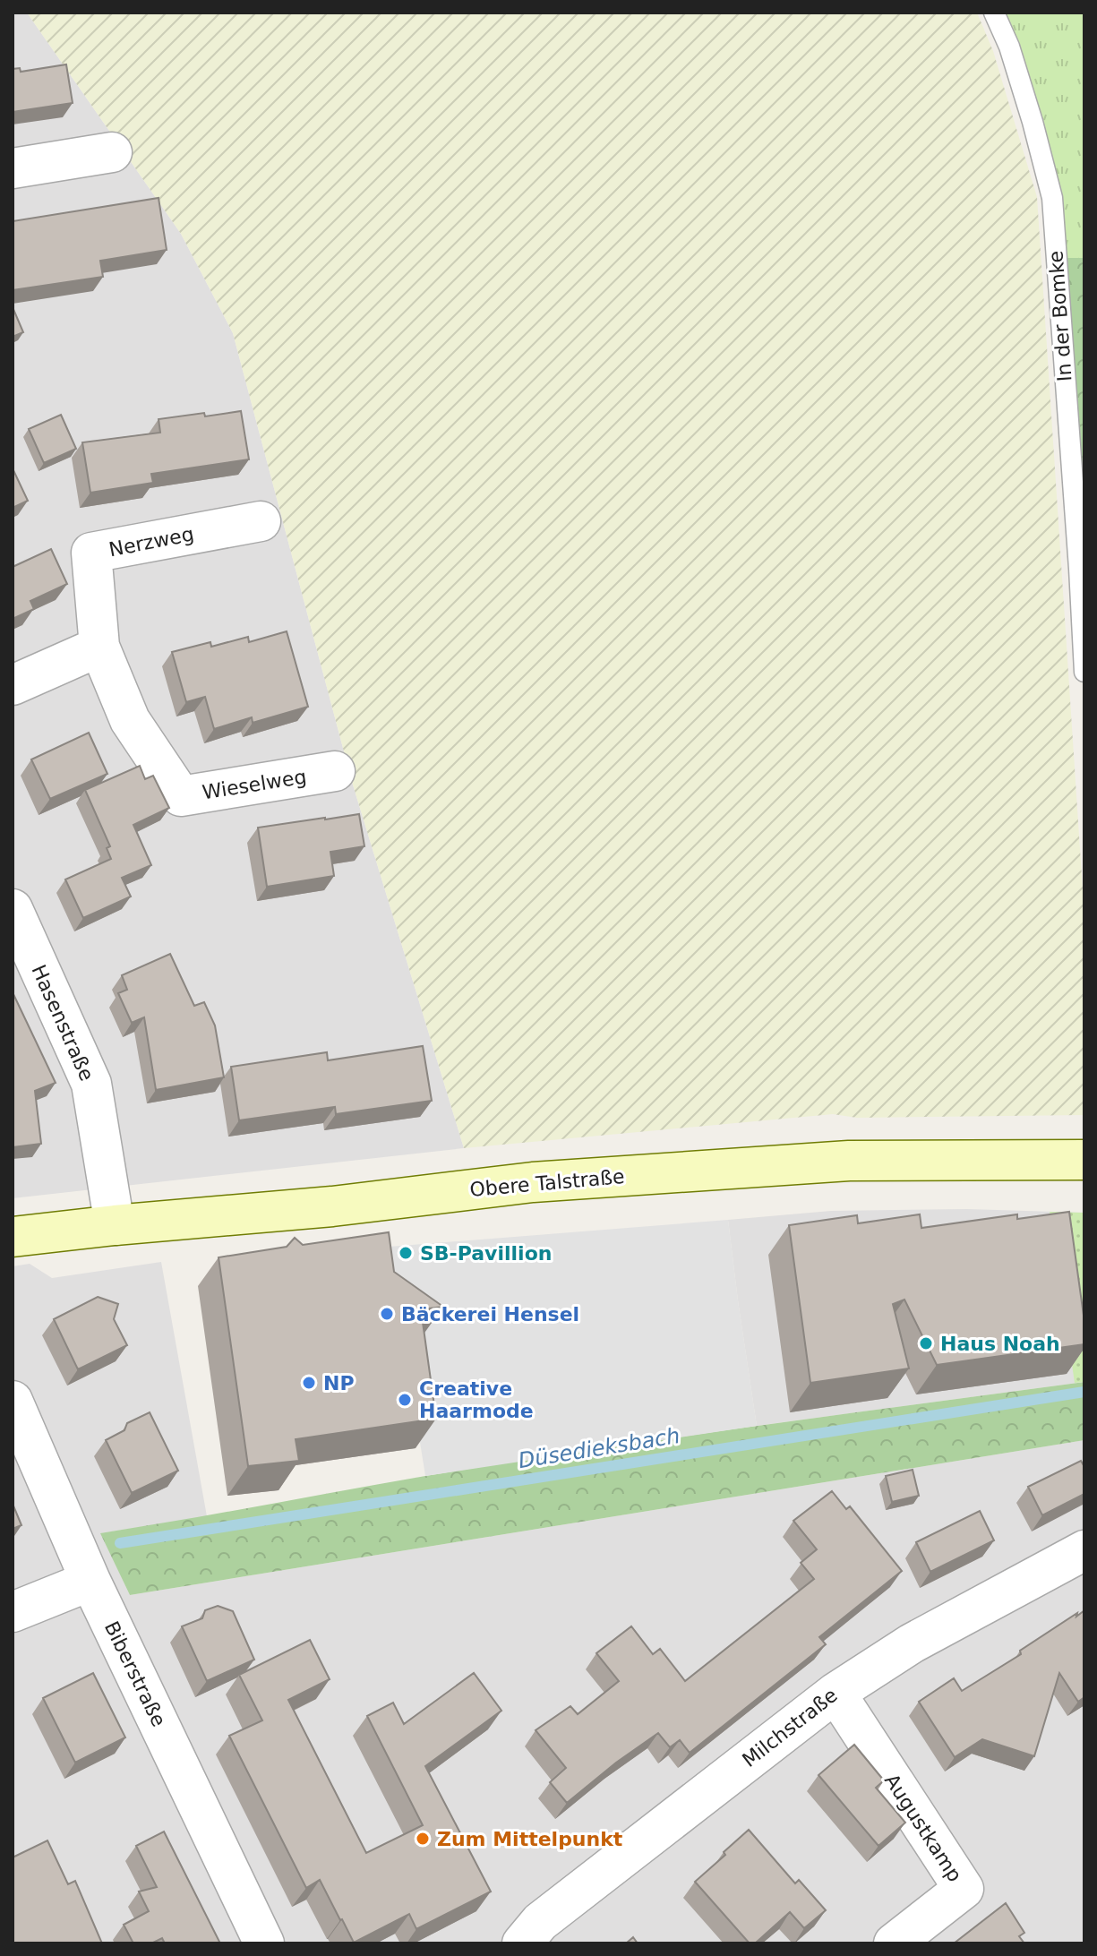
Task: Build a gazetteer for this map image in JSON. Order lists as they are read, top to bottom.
{
  "streets": {
    "street": [
      "Nerzweg",
      "Wieselweg",
      "Hasenstraße",
      "Obere Talstraße",
      "Biberstraße",
      "Milchstraße",
      "Augustkamp"
    ],
    "lane": ["In der Bomke"]
  },
  "crossings": [
    ["Nerzweg", "Wieselweg"],
    ["Hasenstraße", "Obere Talstraße"],
    ["Milchstraße", "Augustkamp"]
  ],
  "water": ["Düsedieksbach"],
  "places": [
    "SB-Pavillion",
    "Bäckerei Hensel",
    "Haus Noah",
    "NP",
    "Creative Haarmode",
    "Zum Mittelpunkt"
  ]
}
